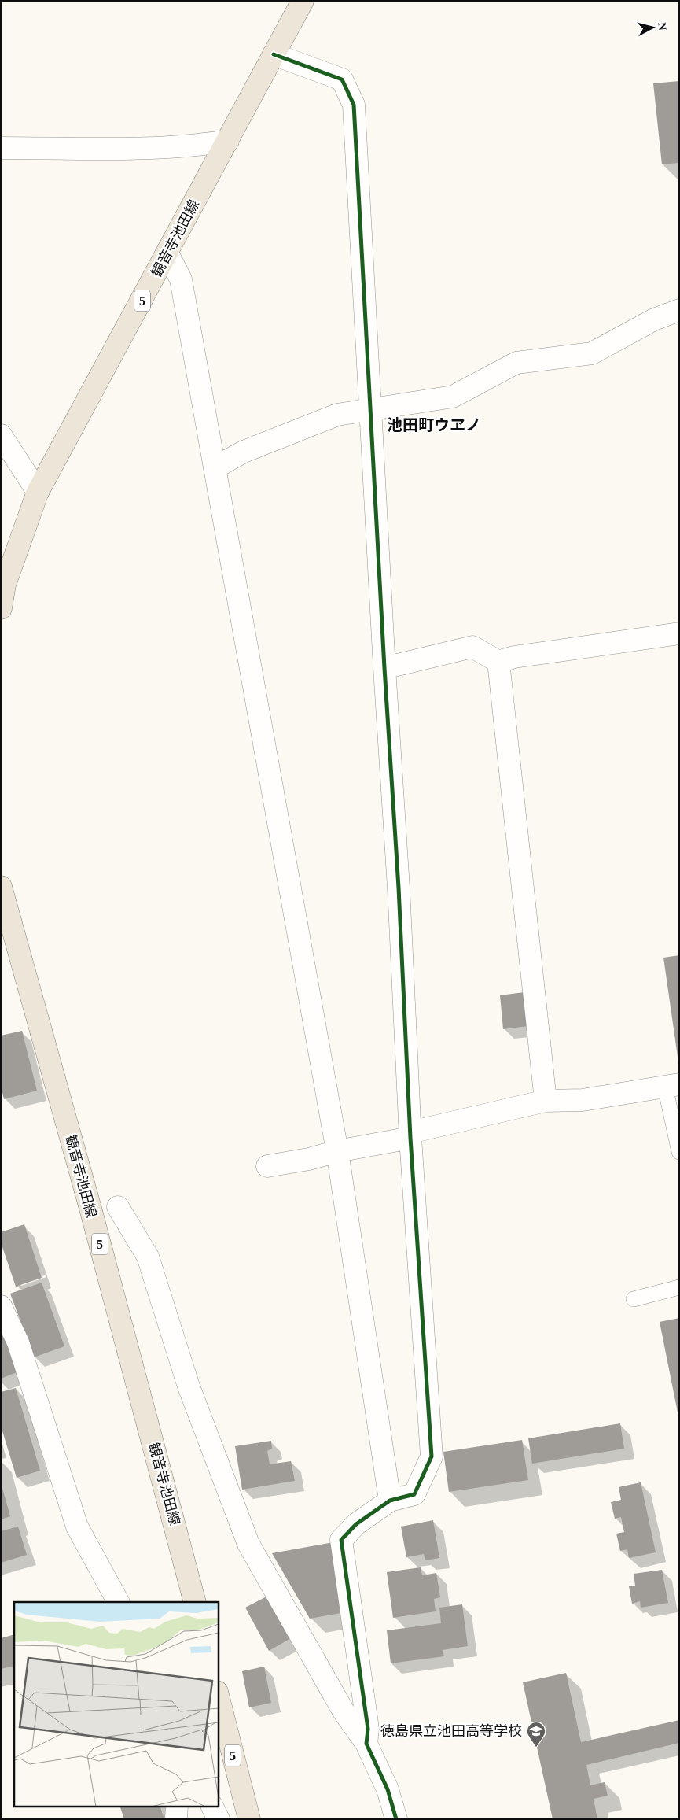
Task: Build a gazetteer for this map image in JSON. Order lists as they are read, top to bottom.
{
  "streets": {
    "main road": ["観音寺池田線", "5"]
  },
  "districts": ["池田町ウヱノ"],
  "places": {
    "school or university": ["徳島県立池田高等学校"]
  },
  "north": "right"
}
